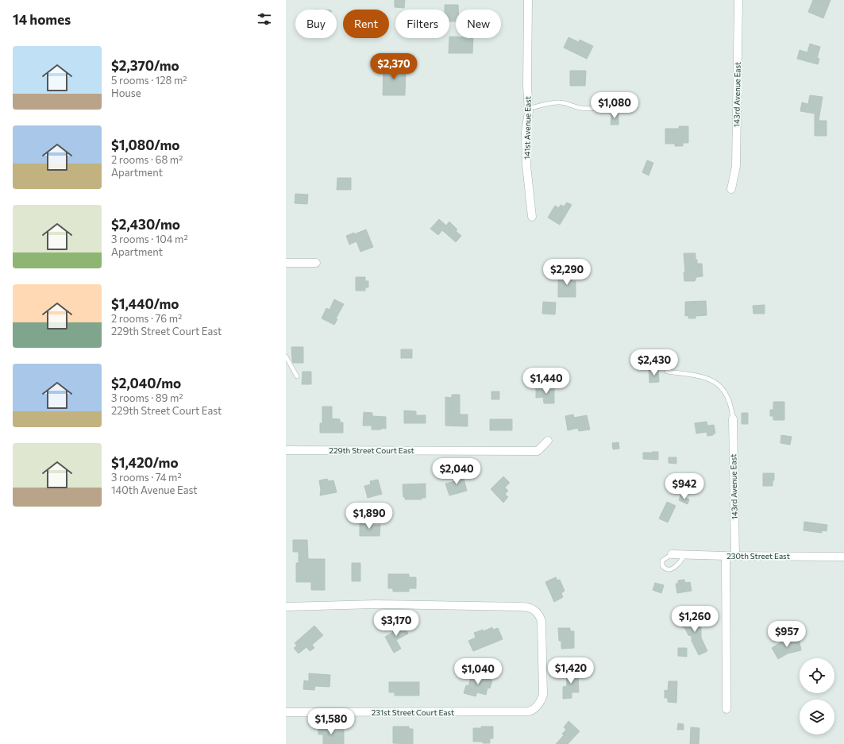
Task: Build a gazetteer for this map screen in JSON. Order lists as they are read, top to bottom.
{
  "streets": {
    "street": [
      "143rd Avenue East",
      "141st Avenue East",
      "229th Street Court East",
      "230th Street East",
      "231st Street Court East"
    ]
  },
  "crossings": [
    ["143rd Avenue East", "230th Street East"]
  ],
  "page": {
    "heading": "14 homes",
    "chip": [
      "Buy",
      "Rent",
      "Filters",
      "New"
    ],
    "list": [
      {
        "name": "$2,370/mo",
        "note": "5 rooms · 128 m² · House"
      },
      {
        "name": "$1,080/mo",
        "note": "2 rooms · 68 m² · Apartment"
      },
      {
        "name": "$2,430/mo",
        "note": "3 rooms · 104 m² · Apartment"
      },
      {
        "name": "$1,440/mo",
        "note": "2 rooms · 76 m² · 229th Street Court East"
      },
      {
        "name": "$2,040/mo",
        "note": "3 rooms · 89 m² · 229th Street Court East"
      },
      {
        "name": "$1,420/mo",
        "note": "3 rooms · 74 m² · 140th Avenue East"
      }
    ],
    "price": [
      "$2,370",
      "$1,080",
      "$2,290",
      "$2,430",
      "$1,440",
      "$2,040",
      "$942",
      "$1,890",
      "$1,260",
      "$3,170",
      "$957",
      "$1,420",
      "$1,040",
      "$1,580"
    ]
  }
}
